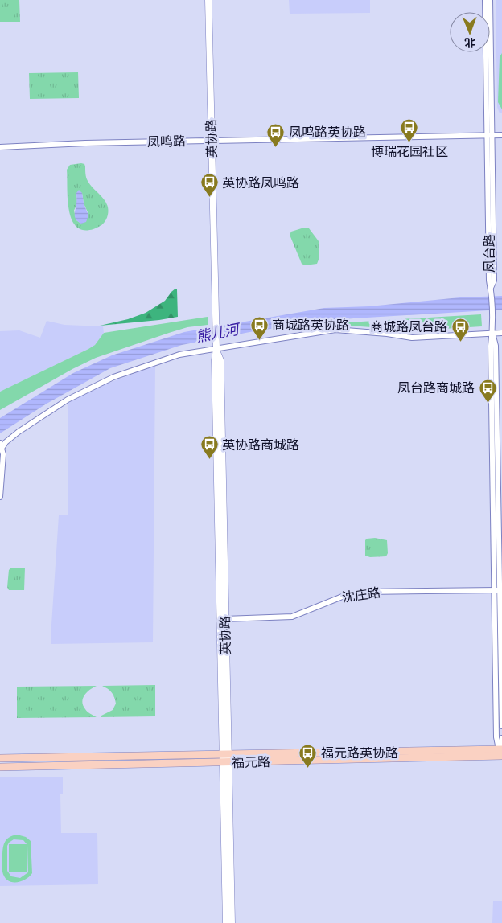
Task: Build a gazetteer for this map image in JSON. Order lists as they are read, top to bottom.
{
  "streets": {
    "main road": ["福元路"],
    "street": [
      "英协路",
      "凤鸣路",
      "凤台路",
      "沈庄路"
    ]
  },
  "crossings": [
    ["英协路", "凤鸣路"],
    ["英协路", "沈庄路"],
    ["英协路", "福元路"],
    ["凤鸣路", "凤台路"],
    ["凤台路", "沈庄路"]
  ],
  "water": ["熊儿河"],
  "places": {
    "bus stop": [
      "博瑞花园社区",
      "凤鸣路英协路",
      "英协路凤鸣路",
      "商城路英协路",
      "商城路凤台路",
      "凤台路商城路",
      "英协路商城路",
      "福元路英协路"
    ]
  },
  "north": "bottom"
}
